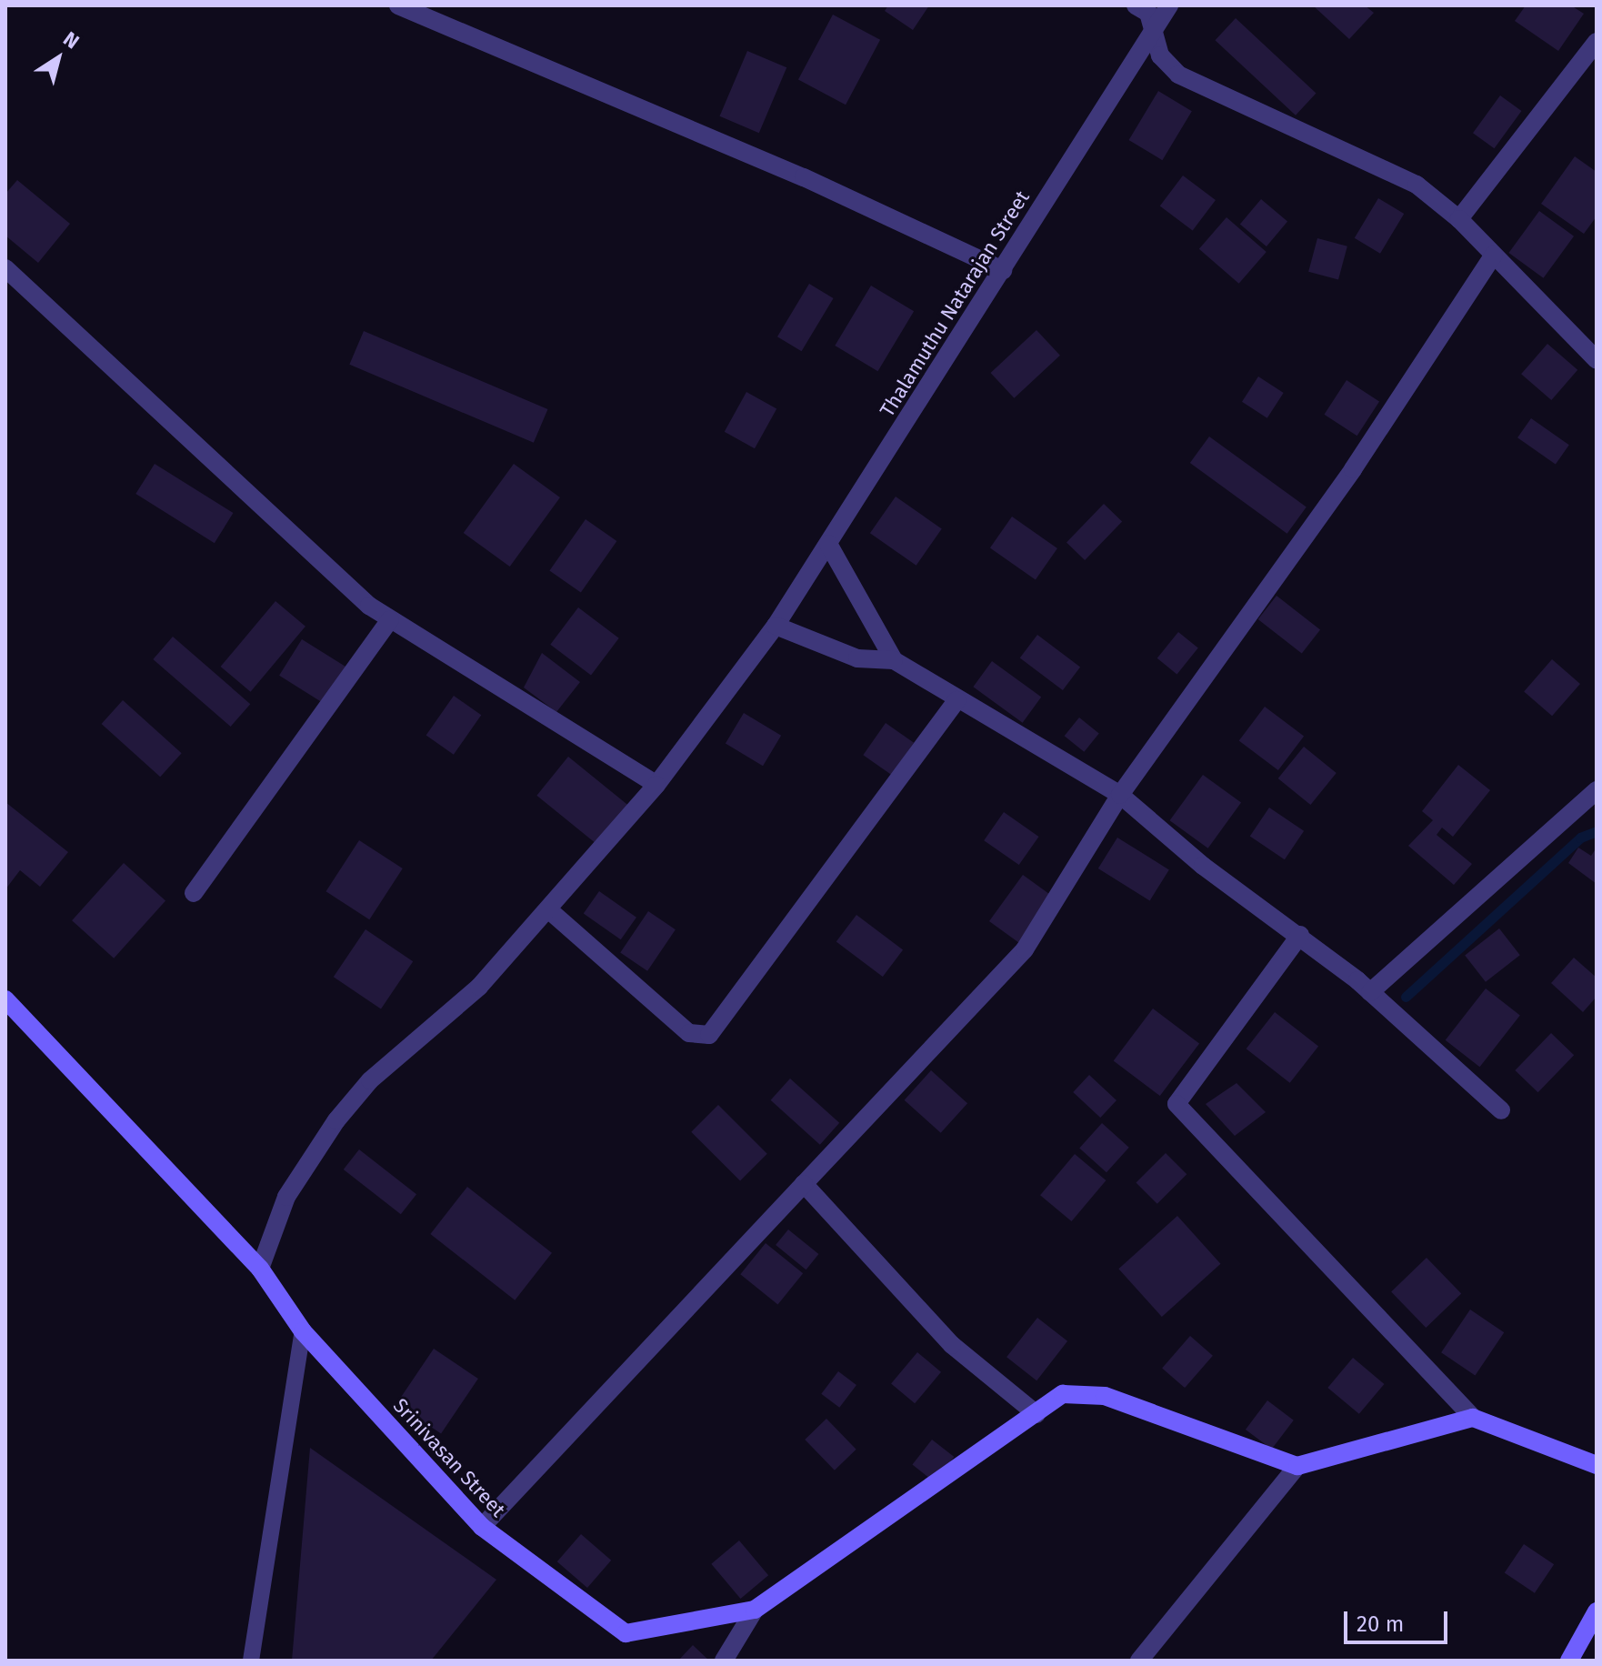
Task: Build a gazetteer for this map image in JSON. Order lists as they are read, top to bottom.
{
  "streets": {
    "street": ["Thalamuthu Natarajan Street", "Srinivasan Street"]
  },
  "crossings": [
    ["Thalamuthu Natarajan Street", "Srinivasan Street"]
  ],
  "scale_bar": "20 m",
  "north": "top right"
}
